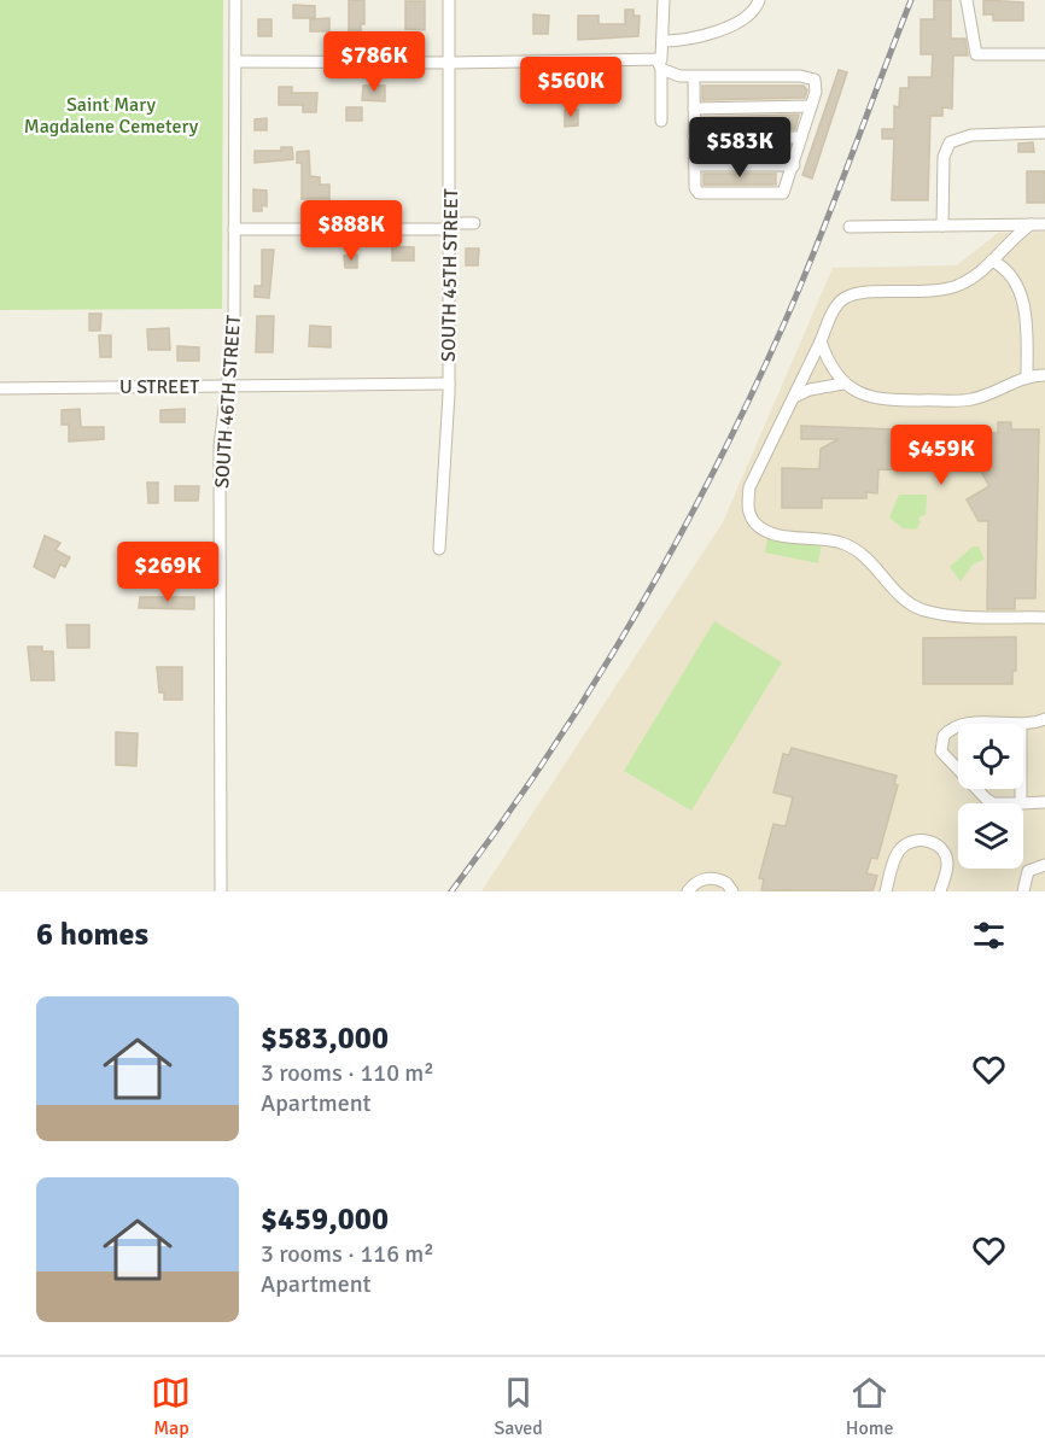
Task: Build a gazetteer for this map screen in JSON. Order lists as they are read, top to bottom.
{
  "streets": {
    "street": ["SOUTH 45TH STREET", "U STREET", "SOUTH 46TH STREET"]
  },
  "crossings": [
    ["SOUTH 45TH STREET", "U STREET"],
    ["U STREET", "SOUTH 46TH STREET"]
  ],
  "parks": ["Saint Mary Magdalene Cemetery"],
  "page": {
    "price": [
      "$786K",
      "$560K",
      "$583K",
      "$888K",
      "$459K",
      "$269K"
    ],
    "heading": "6 homes",
    "list": [
      {
        "name": "$583,000",
        "note": "3 rooms · 110 m² · Apartment"
      },
      {
        "name": "$459,000",
        "note": "3 rooms · 116 m² · Apartment"
      }
    ],
    "tabs": ["Map", "Saved", "Home"]
  }
}
